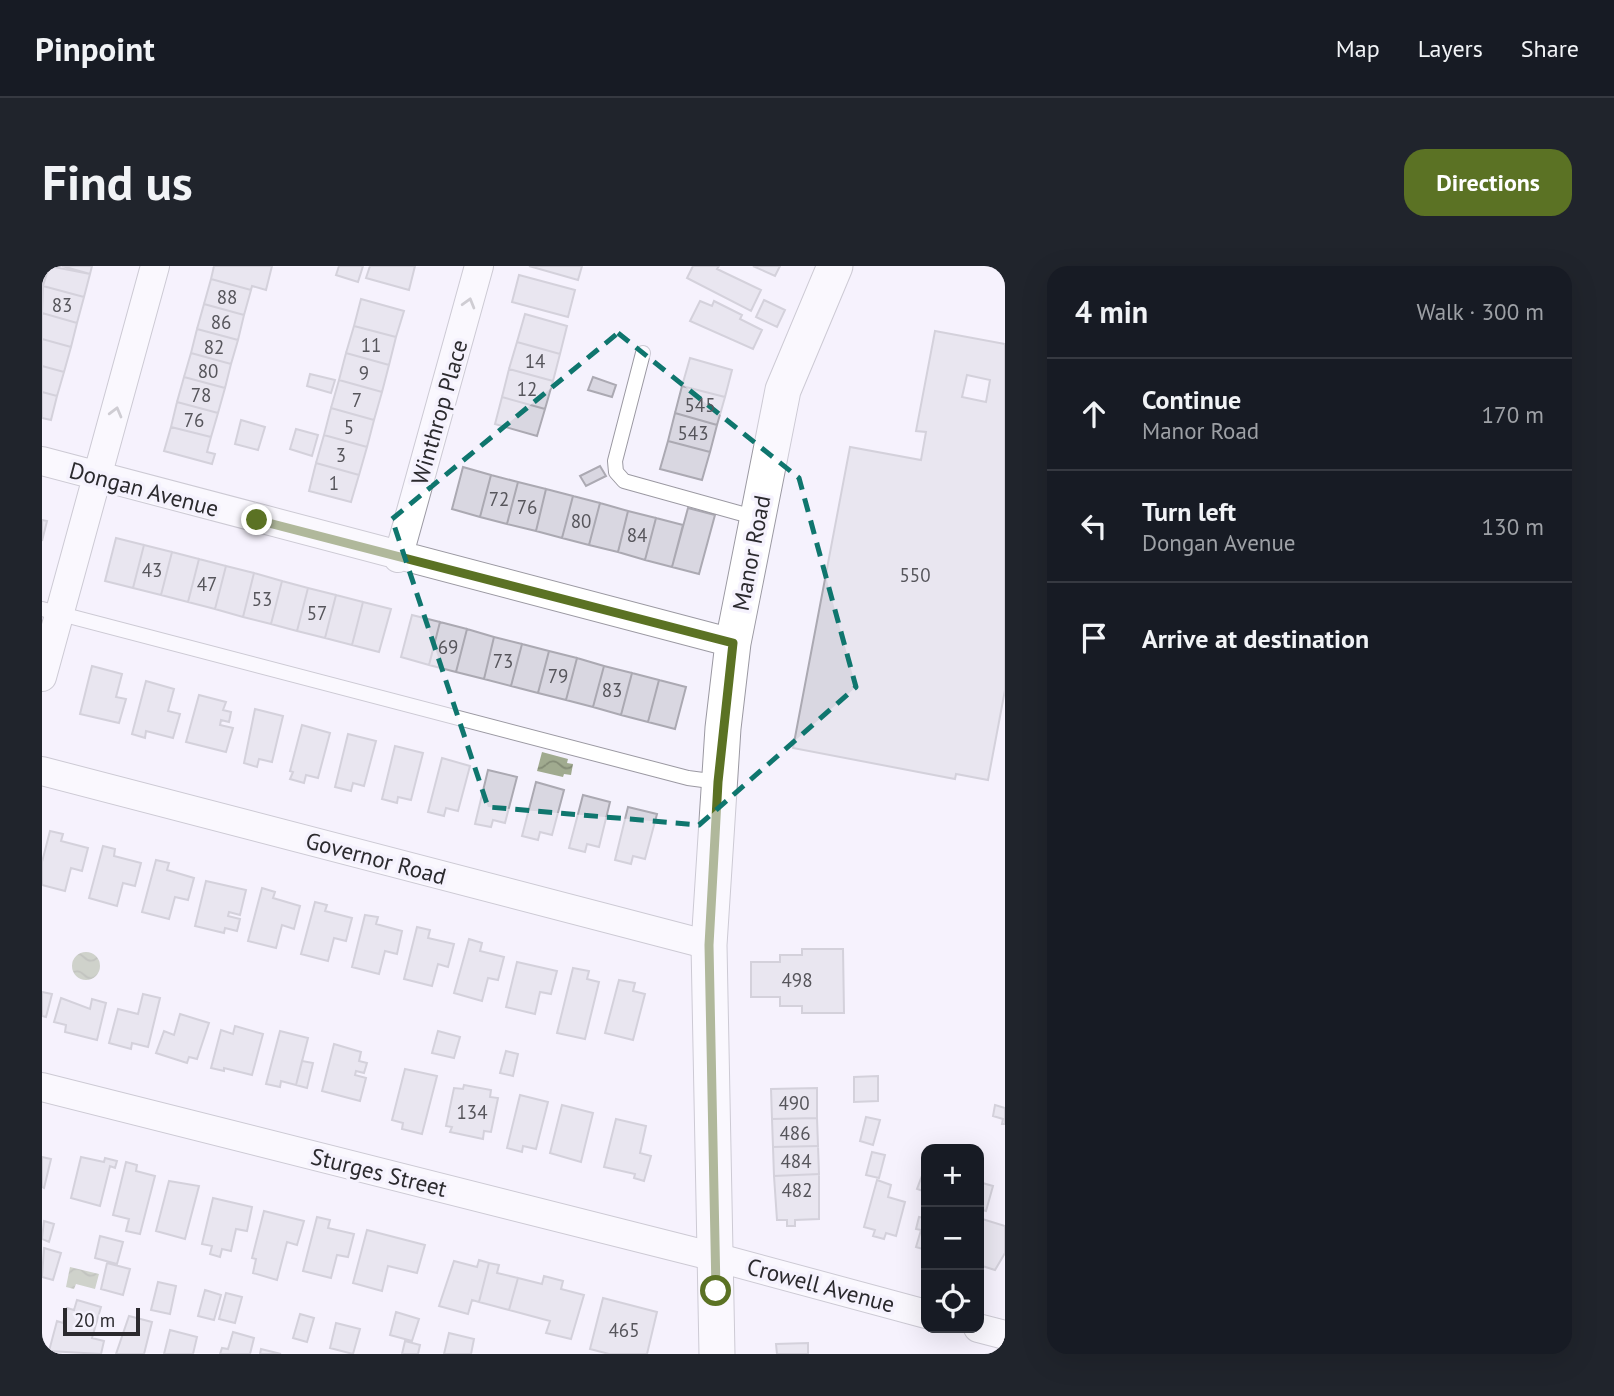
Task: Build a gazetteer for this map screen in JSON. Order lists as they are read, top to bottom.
{
  "streets": {
    "street": [
      "Winthrop Place",
      "Dongan Avenue",
      "Manor Road",
      "Governor Road",
      "Sturges Street",
      "Crowell Avenue"
    ]
  },
  "crossings": [
    ["Winthrop Place", "Dongan Avenue"],
    ["Dongan Avenue", "Manor Road"],
    ["Manor Road", "Governor Road"],
    ["Manor Road", "Sturges Street"],
    ["Manor Road", "Crowell Avenue"],
    ["Sturges Street", "Crowell Avenue"]
  ],
  "one_way": ["Winthrop Place"],
  "house_numbers": [
    "88",
    "83",
    "86",
    "11",
    "82",
    "14",
    "80",
    "9",
    "12",
    "78",
    "7",
    "545",
    "76",
    "5",
    "543",
    "3",
    "1",
    "72",
    "76",
    "80",
    "84",
    "43",
    "550",
    "47",
    "53",
    "57",
    "69",
    "73",
    "79",
    "83",
    "498",
    "490",
    "134",
    "486",
    "484",
    "482",
    "465"
  ],
  "scale_bar": "20 m",
  "page": {
    "header": "Pinpoint",
    "nav": ["Map", "Layers", "Share"],
    "buttons": "Directions",
    "title": "Find us",
    "heading": ["4 min", "Walk · 300 m"],
    "list": [
      ["Continue", "Manor Road", "170 m"],
      ["Turn left", "Dongan Avenue", "130 m"],
      "Arrive at destination"
    ],
    "map_buttons": ["+", "−"],
    "scale": "20 m"
  }
}
